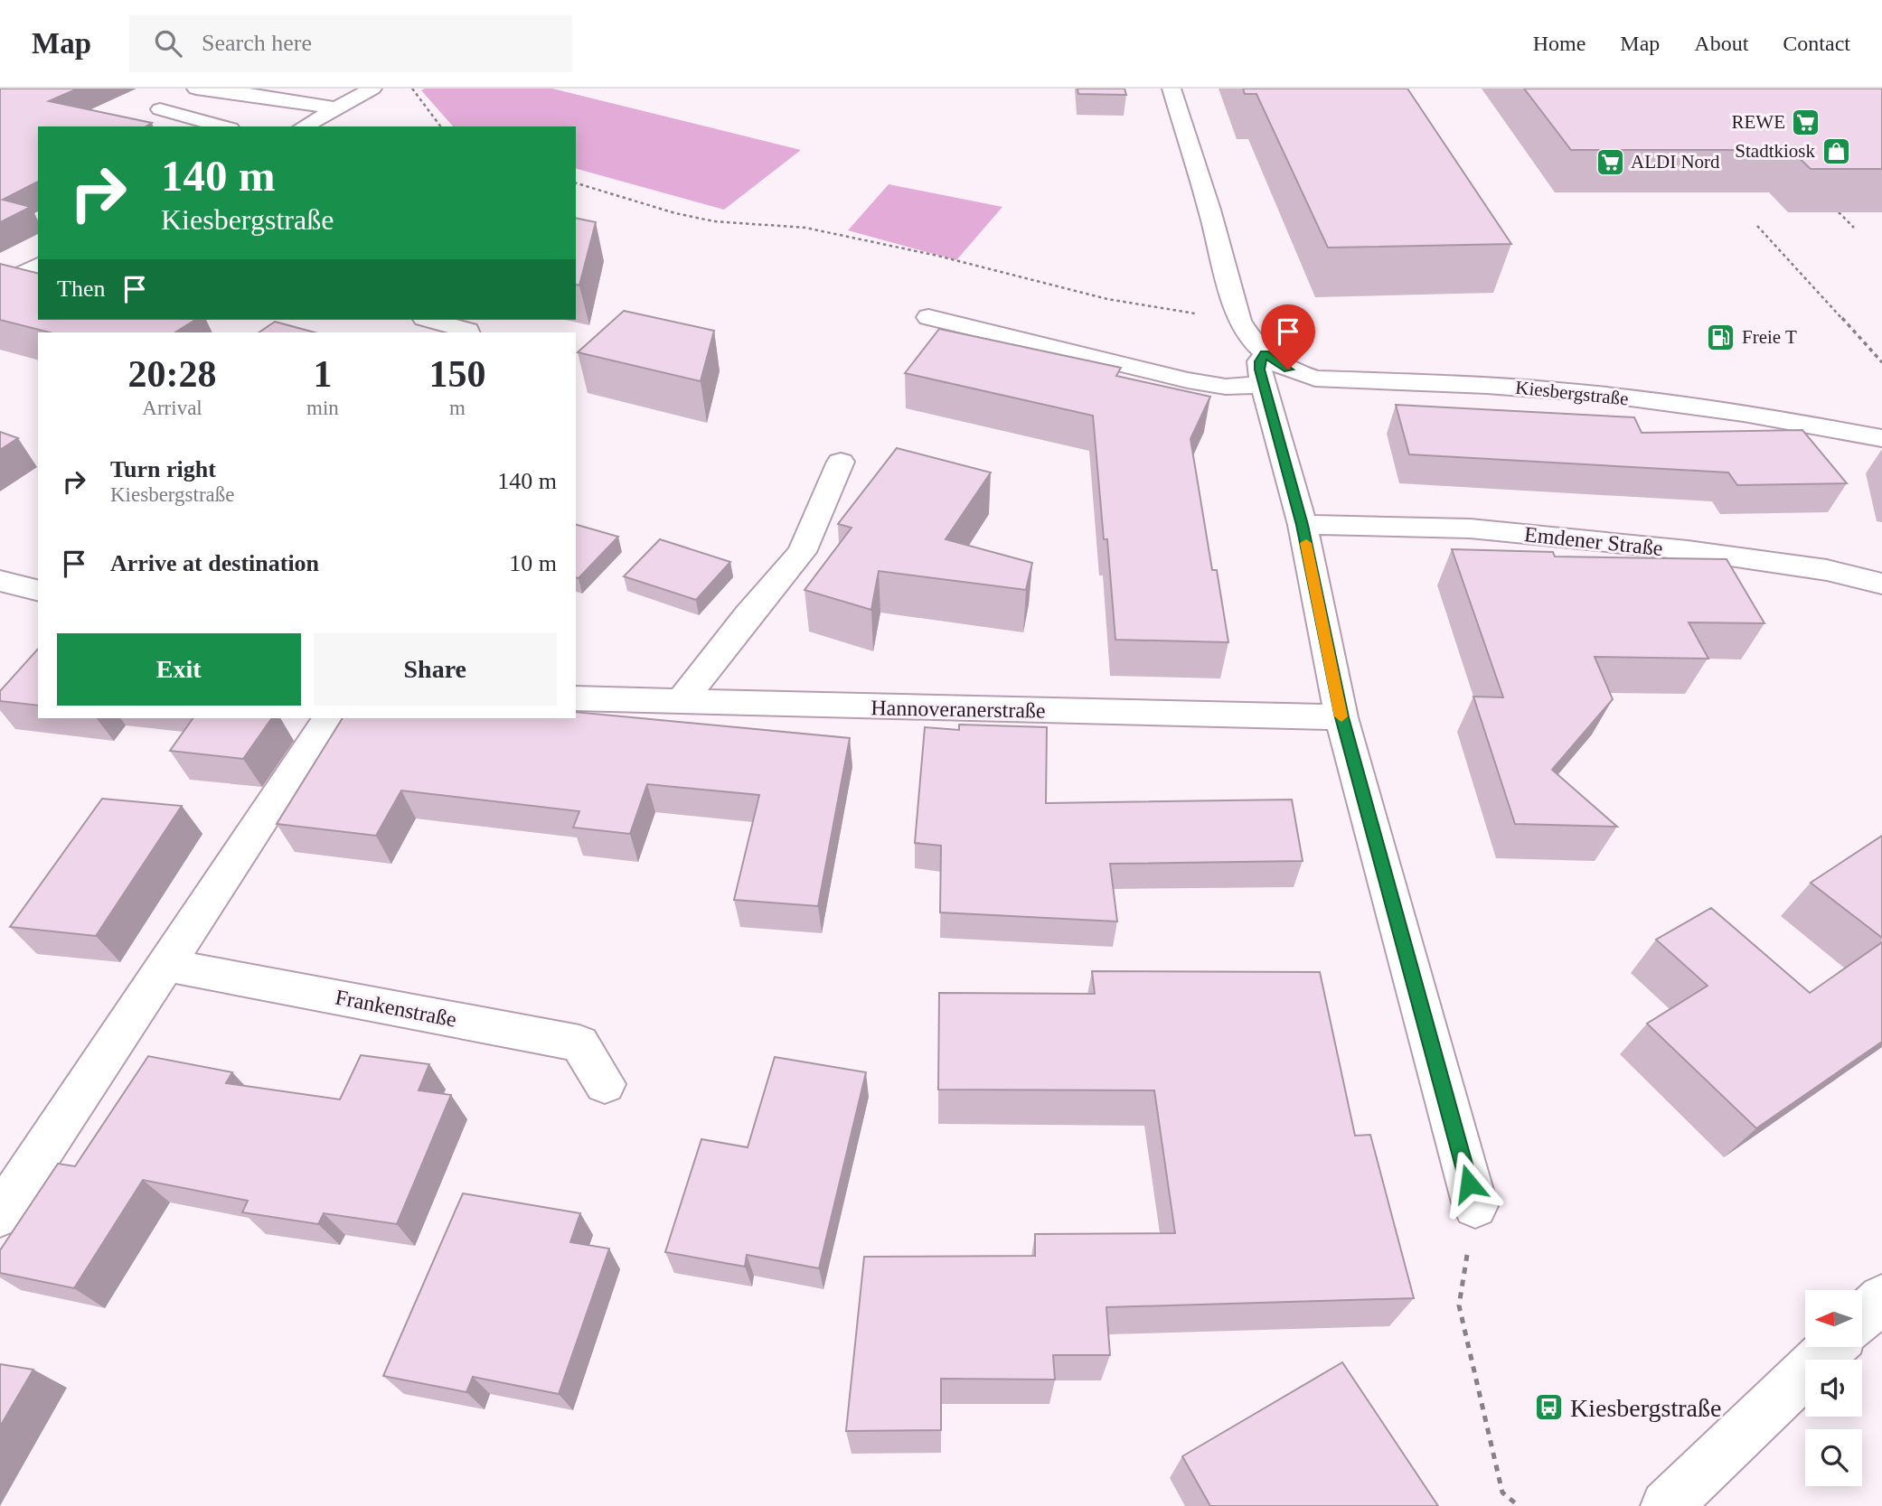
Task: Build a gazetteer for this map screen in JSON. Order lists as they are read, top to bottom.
{
  "streets": {
    "street": [
      "Kiesbergstraße",
      "Emdener Straße",
      "Hannoveranerstraße",
      "Frankenstraße"
    ]
  },
  "crossings": [
    ["Kiesbergstraße", "Emdener Straße"],
    ["Kiesbergstraße", "Hannoveranerstraße"]
  ],
  "places": {
    "supermarket": ["REWE", "ALDI Nord"],
    "shop": ["Stadtkiosk"],
    "fuel station": ["Freie T"],
    "bus stop": ["Kiesbergstraße"]
  },
  "north": "left",
  "page": {
    "header": "Map",
    "search": "Search here",
    "nav": [
      "Home",
      "Map",
      "About",
      "Contact"
    ],
    "turn": ["140 m", "Kiesbergstraße"],
    "then": "Then",
    "eta": [
      "20:28",
      "Arrival",
      "1",
      "min",
      "150",
      "m"
    ],
    "list": [
      {
        "name": "Turn right",
        "note": "Kiesbergstraße",
        "value": "140 m"
      },
      {
        "name": "Arrive at destination",
        "value": "10 m"
      }
    ],
    "buttons": ["Exit", "Share"]
  }
}
